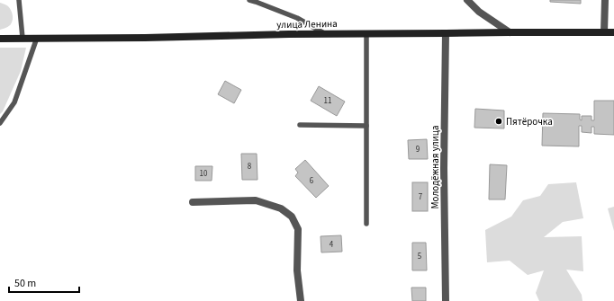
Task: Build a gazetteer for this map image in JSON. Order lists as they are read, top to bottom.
{
  "streets": {
    "main road": ["улица Ленина"],
    "street": ["Молодёжная улица"]
  },
  "crossings": [
    ["улица Ленина", "Молодёжная улица"]
  ],
  "places": ["Пятёрочка"],
  "house_numbers": [
    "11",
    "9",
    "8",
    "10",
    "6",
    "7",
    "4",
    "5"
  ],
  "scale_bar": "50 m"
}
